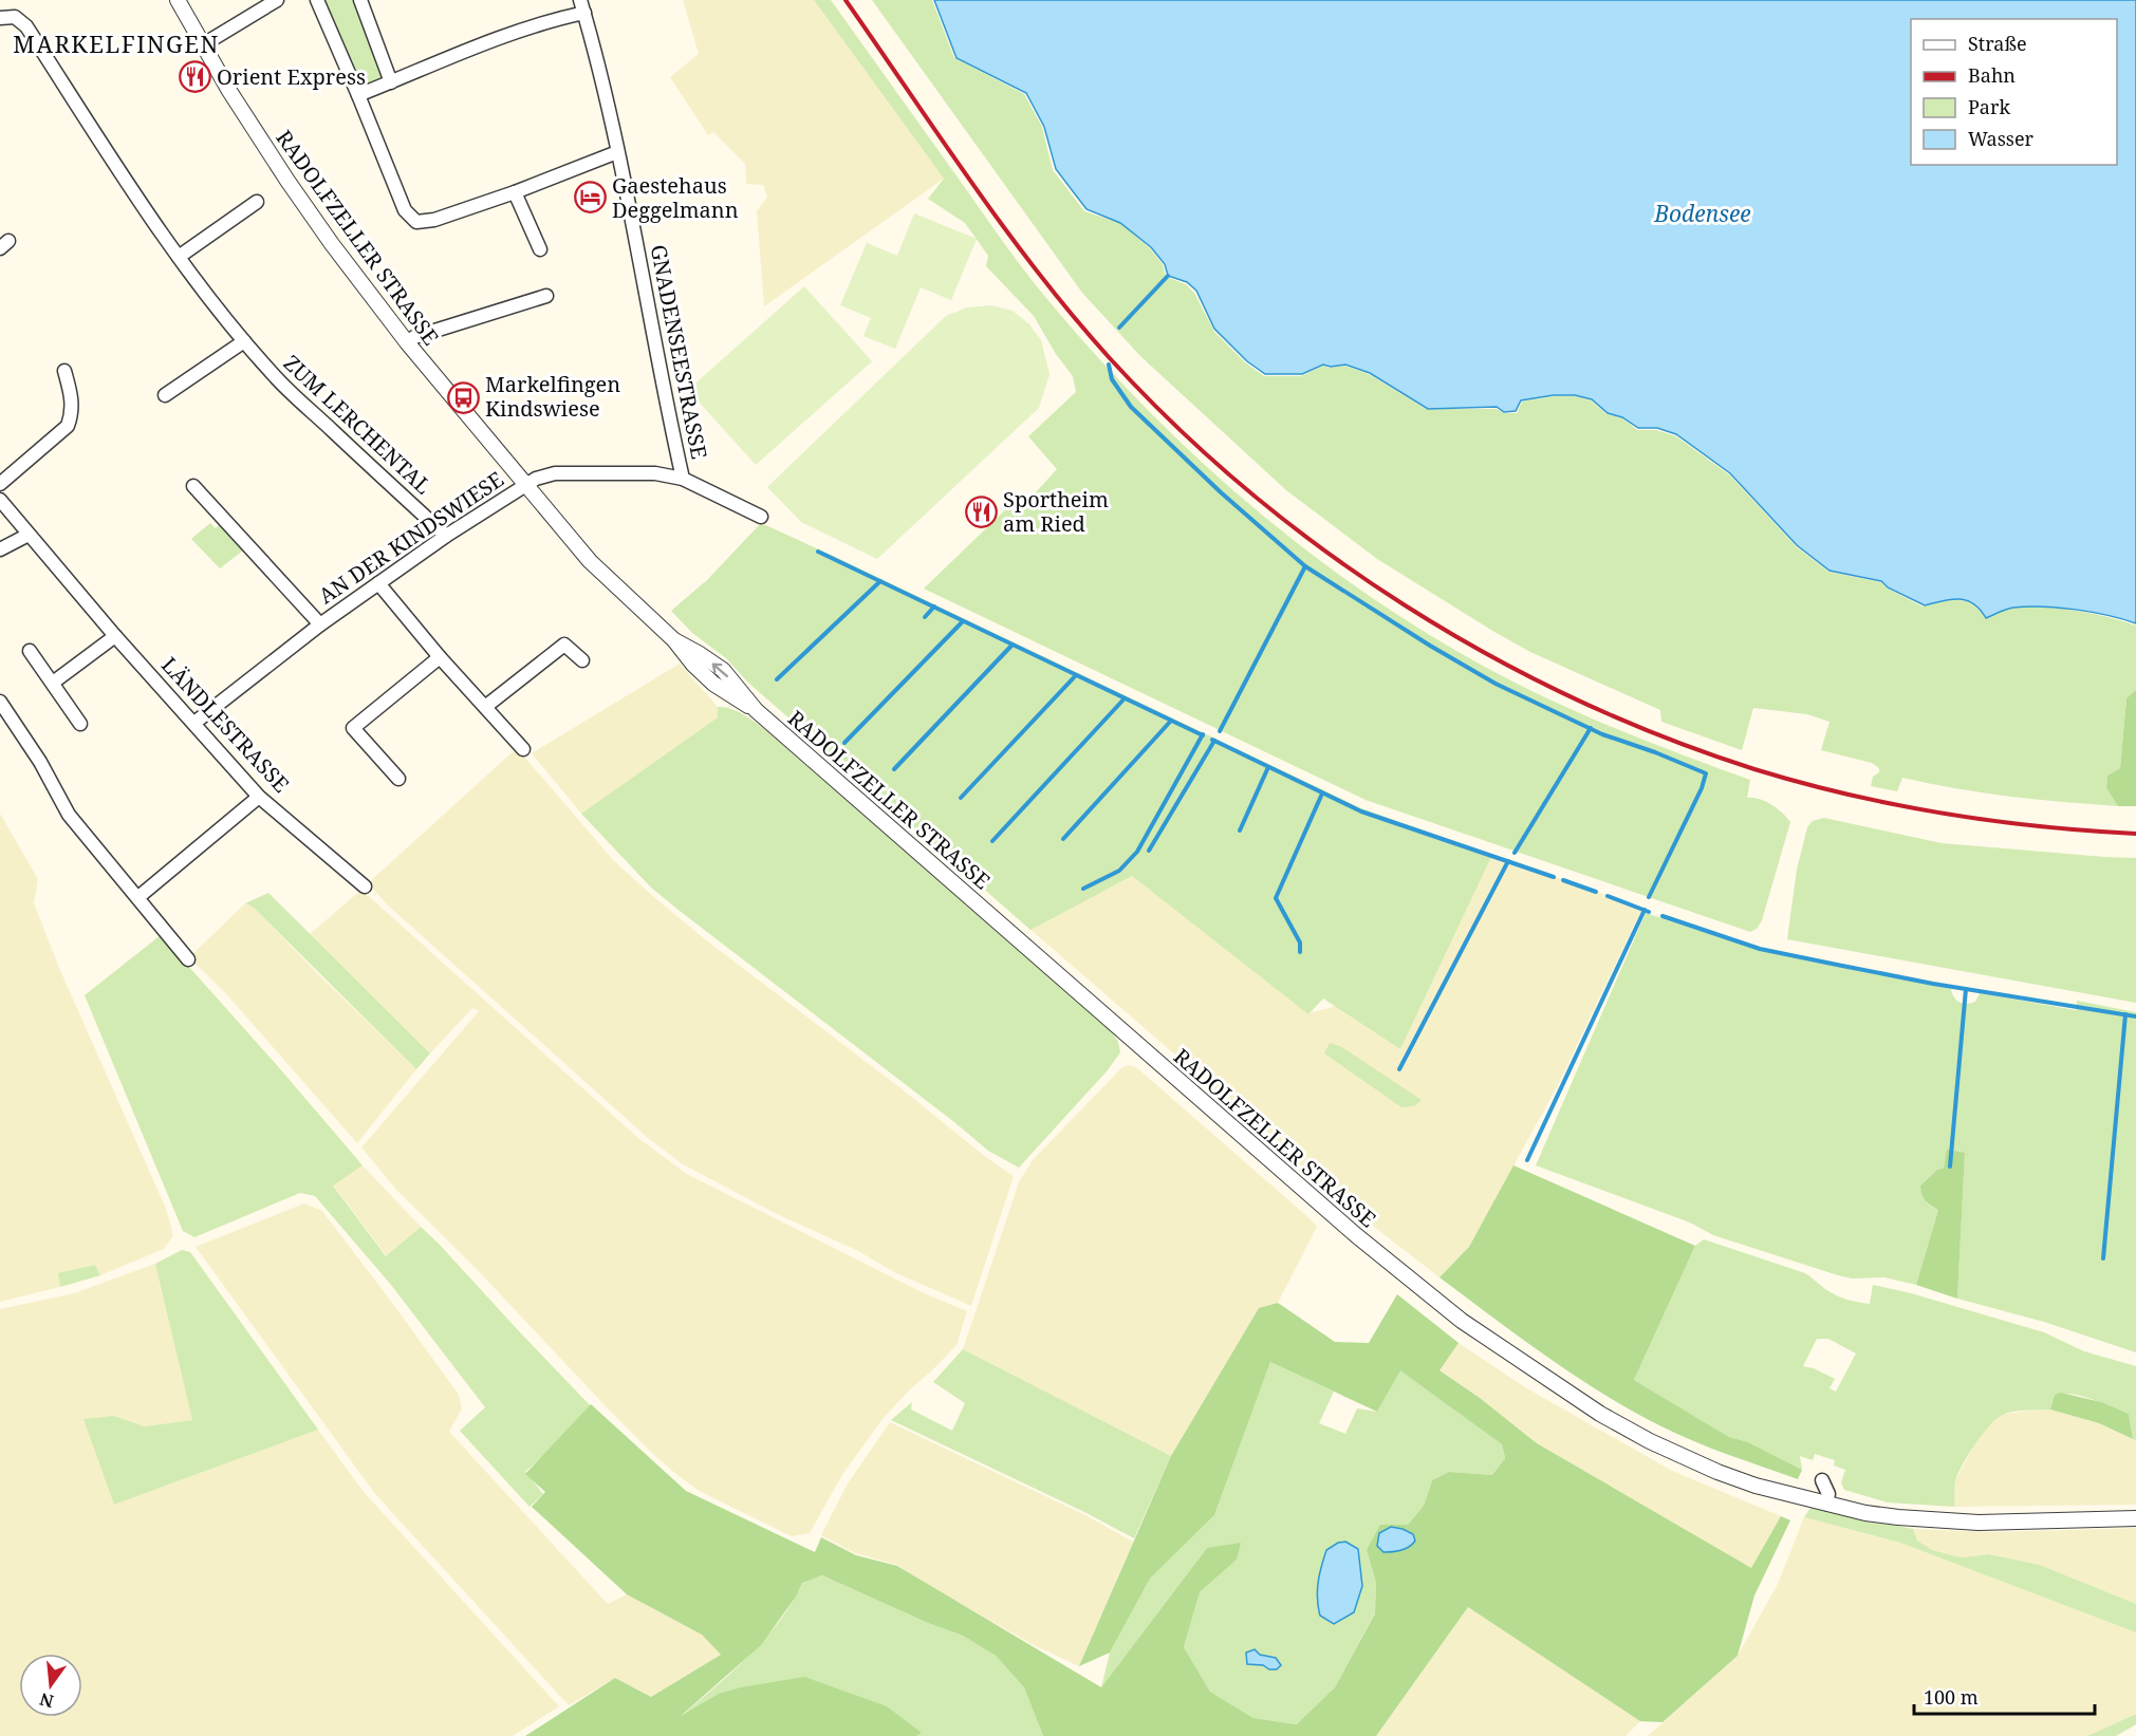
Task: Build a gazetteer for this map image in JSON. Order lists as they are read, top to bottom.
{
  "streets": {
    "street": [
      "RADOLFZELLER STRASSE",
      "GNADENSEESTRASSE",
      "ZUM LERCHENTAL",
      "AN DER KINDSWIESE",
      "LÄNDLESTRASSE"
    ]
  },
  "crossings": [
    ["RADOLFZELLER STRASSE", "AN DER KINDSWIESE"],
    ["ZUM LERCHENTAL", "AN DER KINDSWIESE"],
    ["AN DER KINDSWIESE", "LÄNDLESTRASSE"]
  ],
  "districts": ["MARKELFINGEN"],
  "water": ["Bodensee"],
  "places": {
    "restaurant": ["Orient Express", "Sportheim am Ried"],
    "hotel": ["Gaestehaus Deggelmann"],
    "bus stop": ["Markelfingen Kindswiese"]
  },
  "legend": [
    "Straße",
    "Bahn",
    "Park",
    "Wasser"
  ],
  "scale_bar": "100 m",
  "north": "bottom"
}
